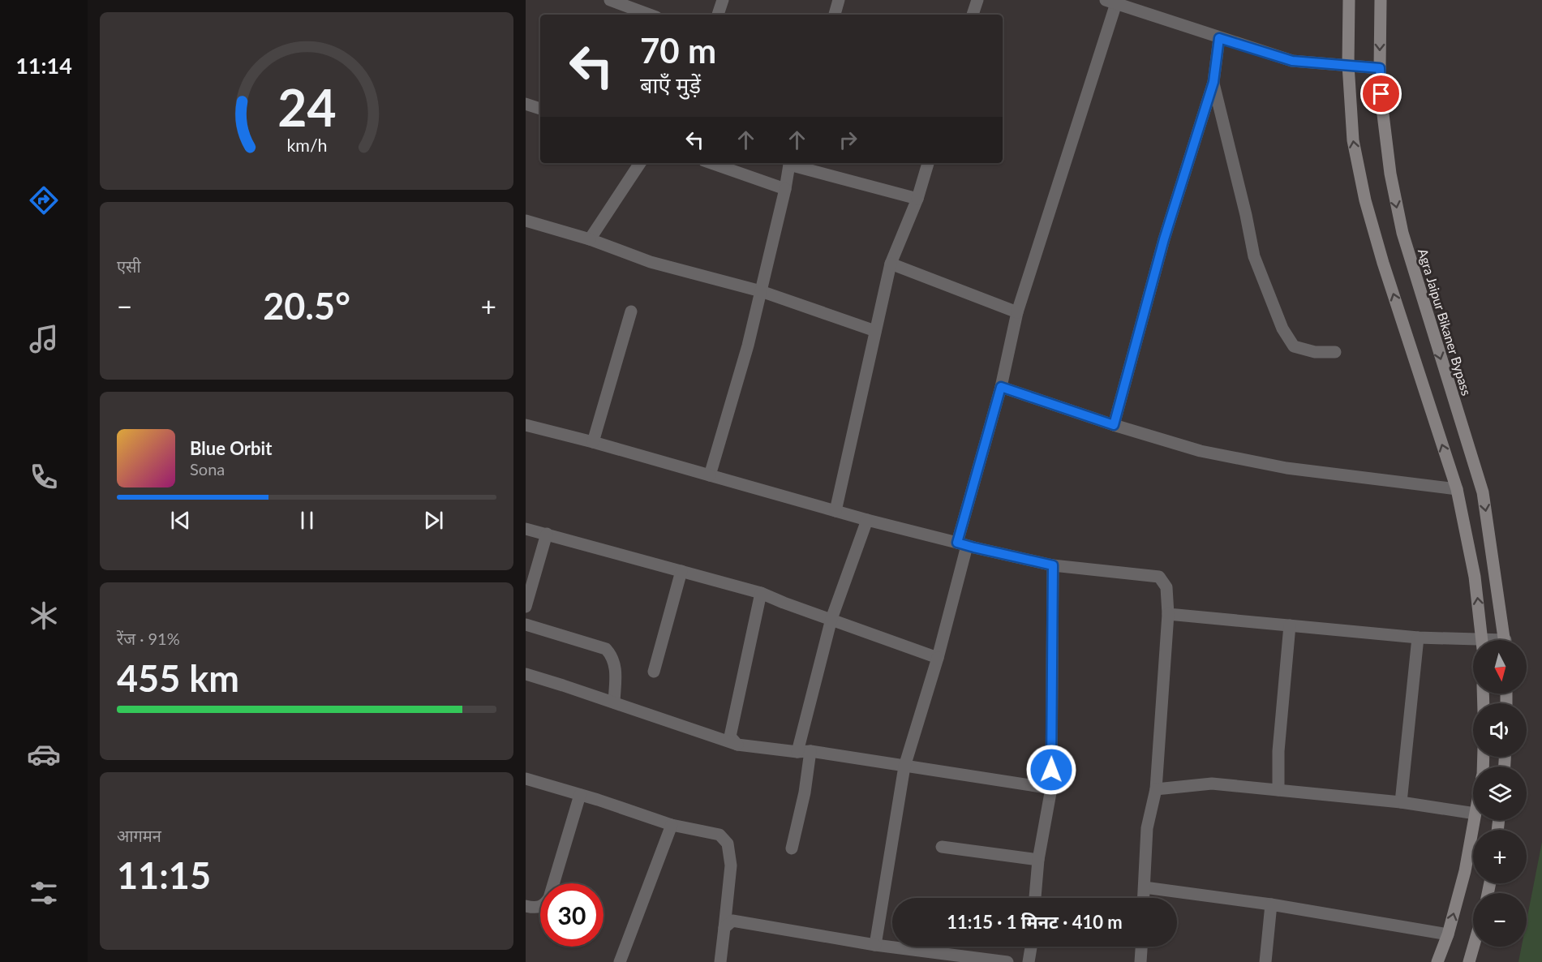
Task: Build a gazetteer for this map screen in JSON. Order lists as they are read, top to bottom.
{
  "streets": {
    "main road": ["Agra Jaipur Bikaner Bypass"]
  },
  "north": "bottom",
  "page": {
    "tabs": "11:14",
    "turn": ["70 m", "बाएँ मुड़ें"],
    "tile": [
      "एसी",
      ["रेंज · 91%", "455 km"],
      ["आगमन", "11:15"]
    ],
    "heat": ["−", "20.5°", "+"],
    "song": ["Blue Orbit", "Sona"],
    "map_buttons": ["+", "−"],
    "limit": "30",
    "trip": "11:15 · 1 मिनट · 410 m",
    "gauge": ["24", "km/h"]
  }
}
